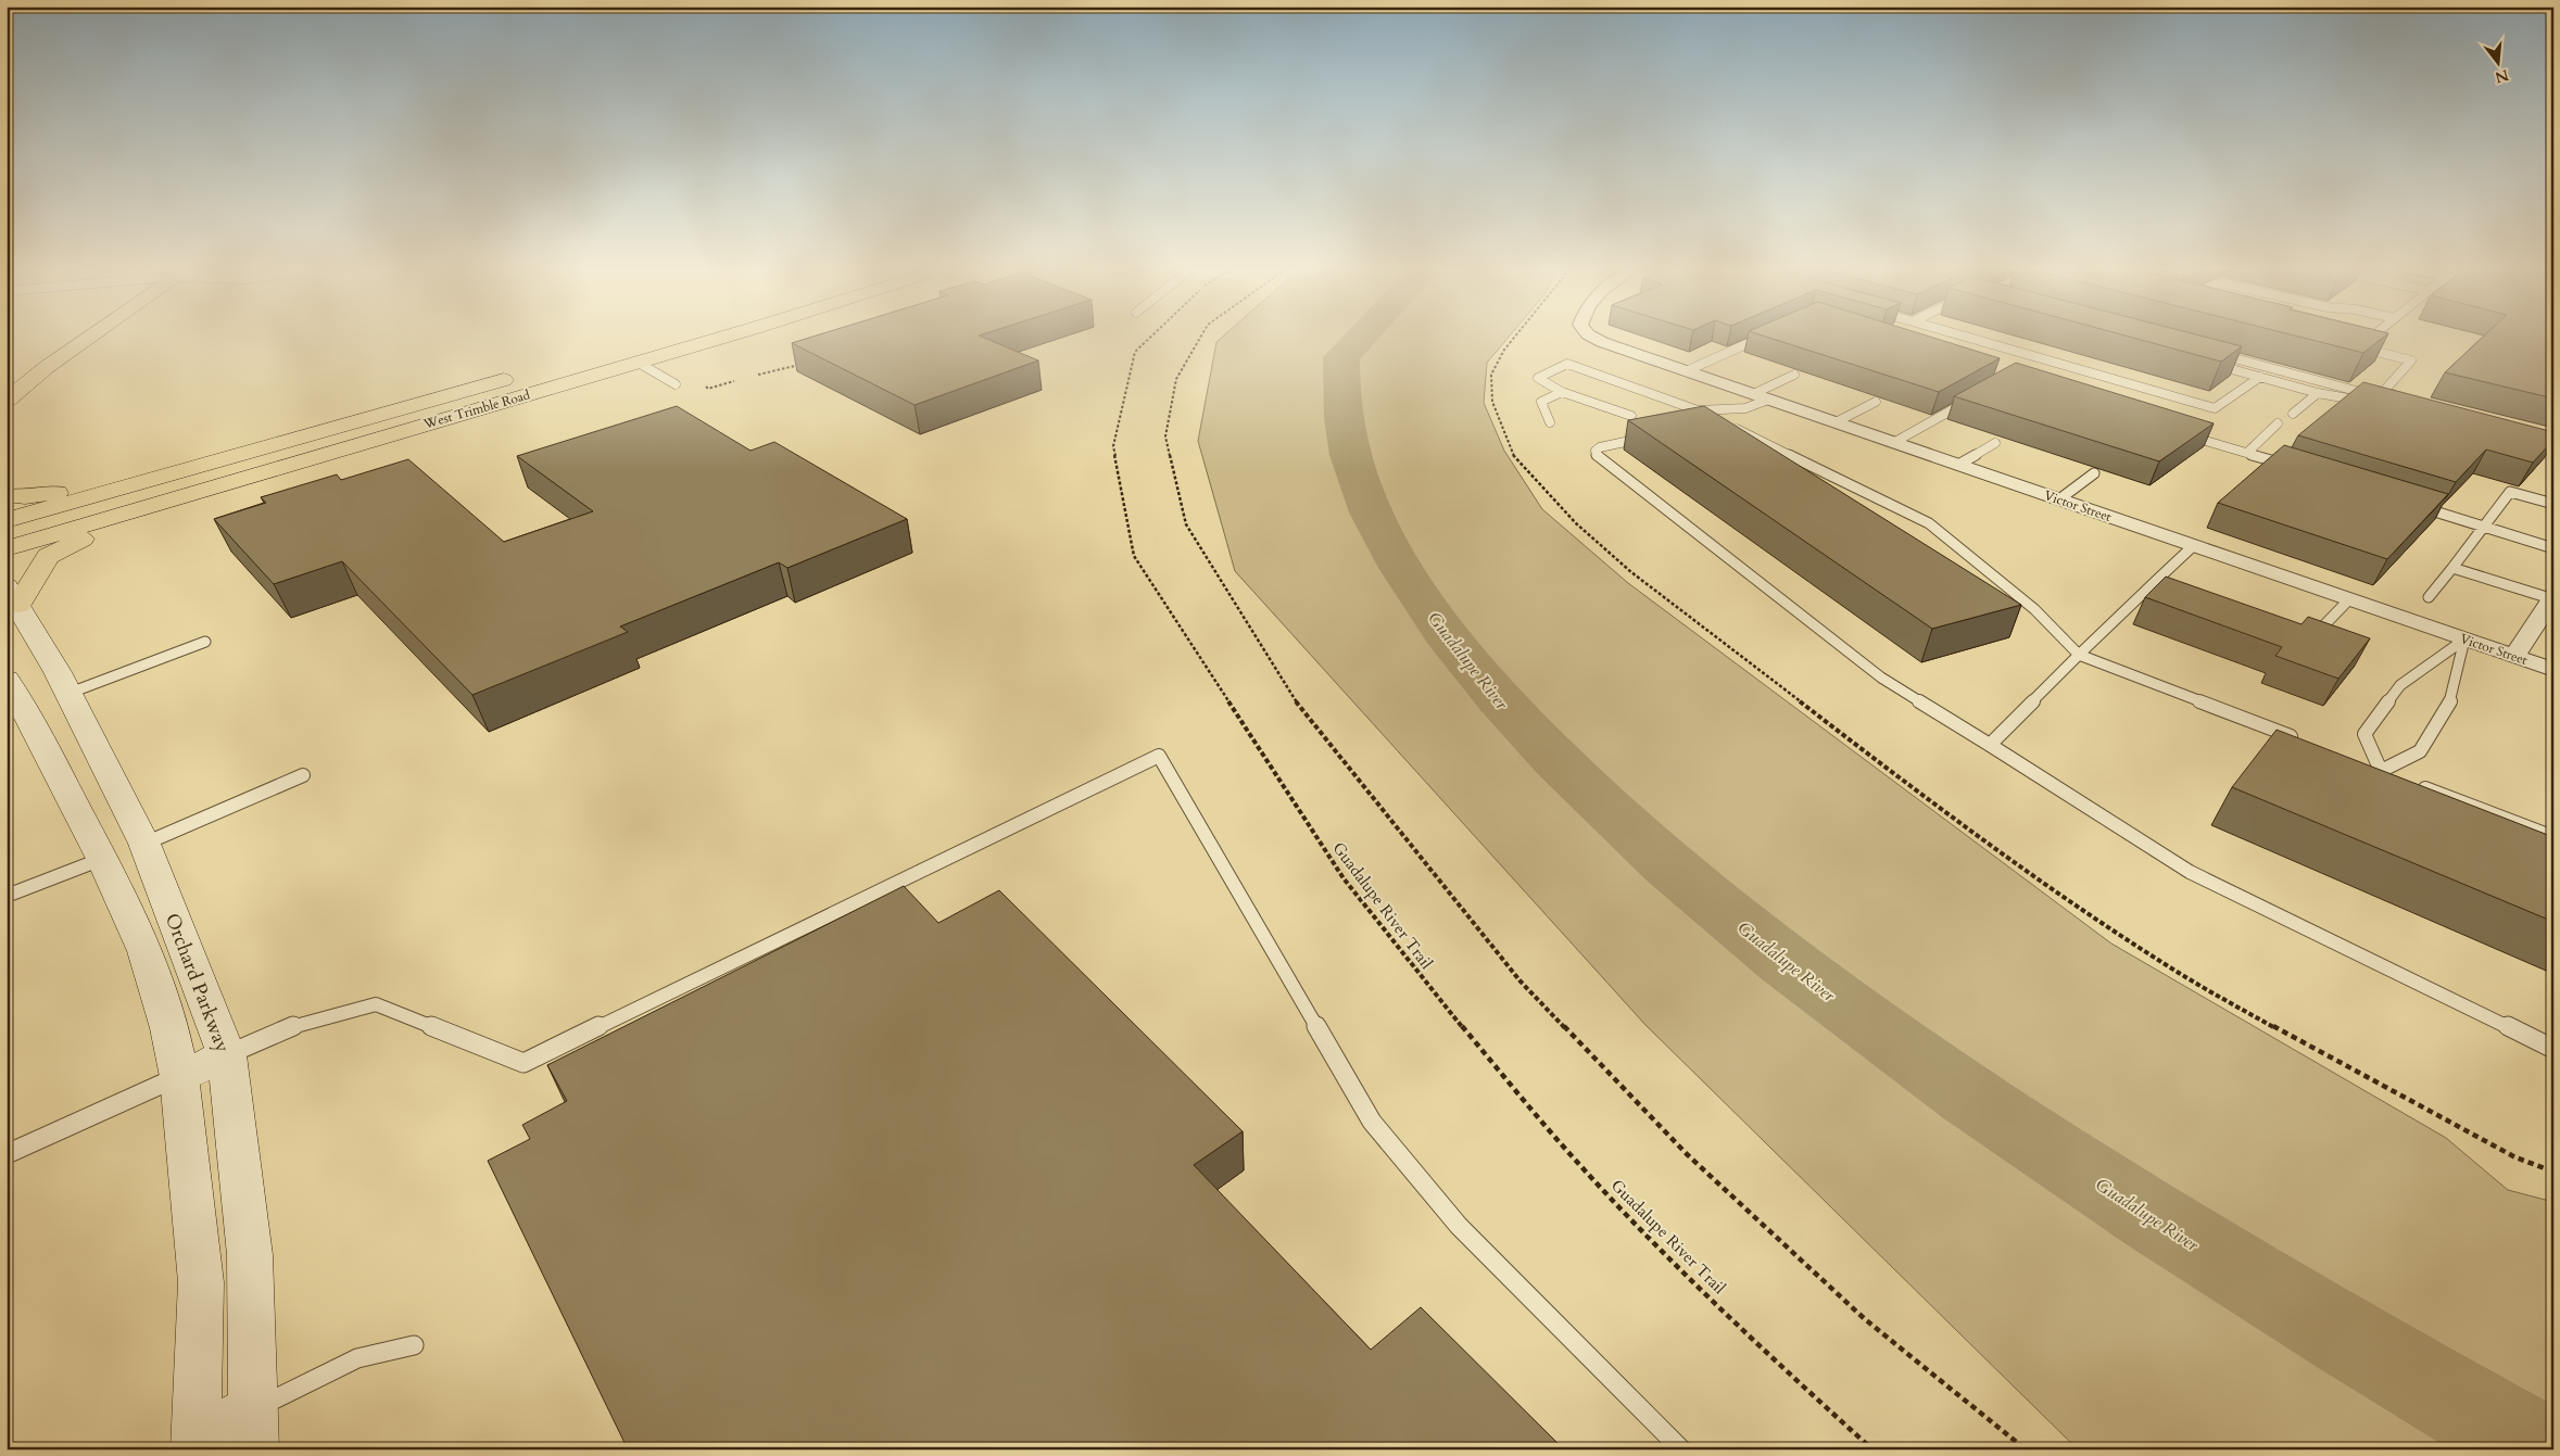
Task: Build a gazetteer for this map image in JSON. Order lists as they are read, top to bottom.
{
  "streets": {
    "main road": ["West Trimble Road", "Orchard Parkway"],
    "street": ["Victor Street"],
    "path": ["Guadalupe River Trail"]
  },
  "water": ["Guadalupe River"],
  "north": "bottom"
}
